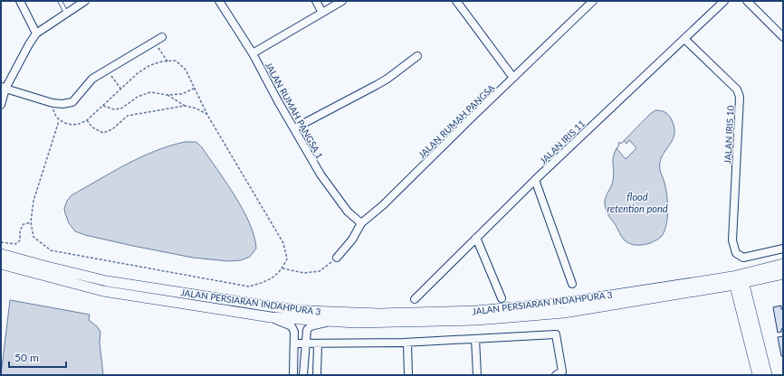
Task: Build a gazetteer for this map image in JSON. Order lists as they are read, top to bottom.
{
  "streets": {
    "main road": ["JALAN PERSIARAN INDAHPURA 3"],
    "street": [
      "JALAN RUMAH PANGSA 1",
      "JALAN RUMAH PANGSA",
      "JALAN IRIS 10",
      "JALAN IRIS 11"
    ]
  },
  "crossings": [
    ["JALAN RUMAH PANGSA 1", "JALAN RUMAH PANGSA"],
    ["JALAN IRIS 10", "JALAN IRIS 11"]
  ],
  "water": ["flood retention pond"],
  "scale_bar": "50 m"
}
